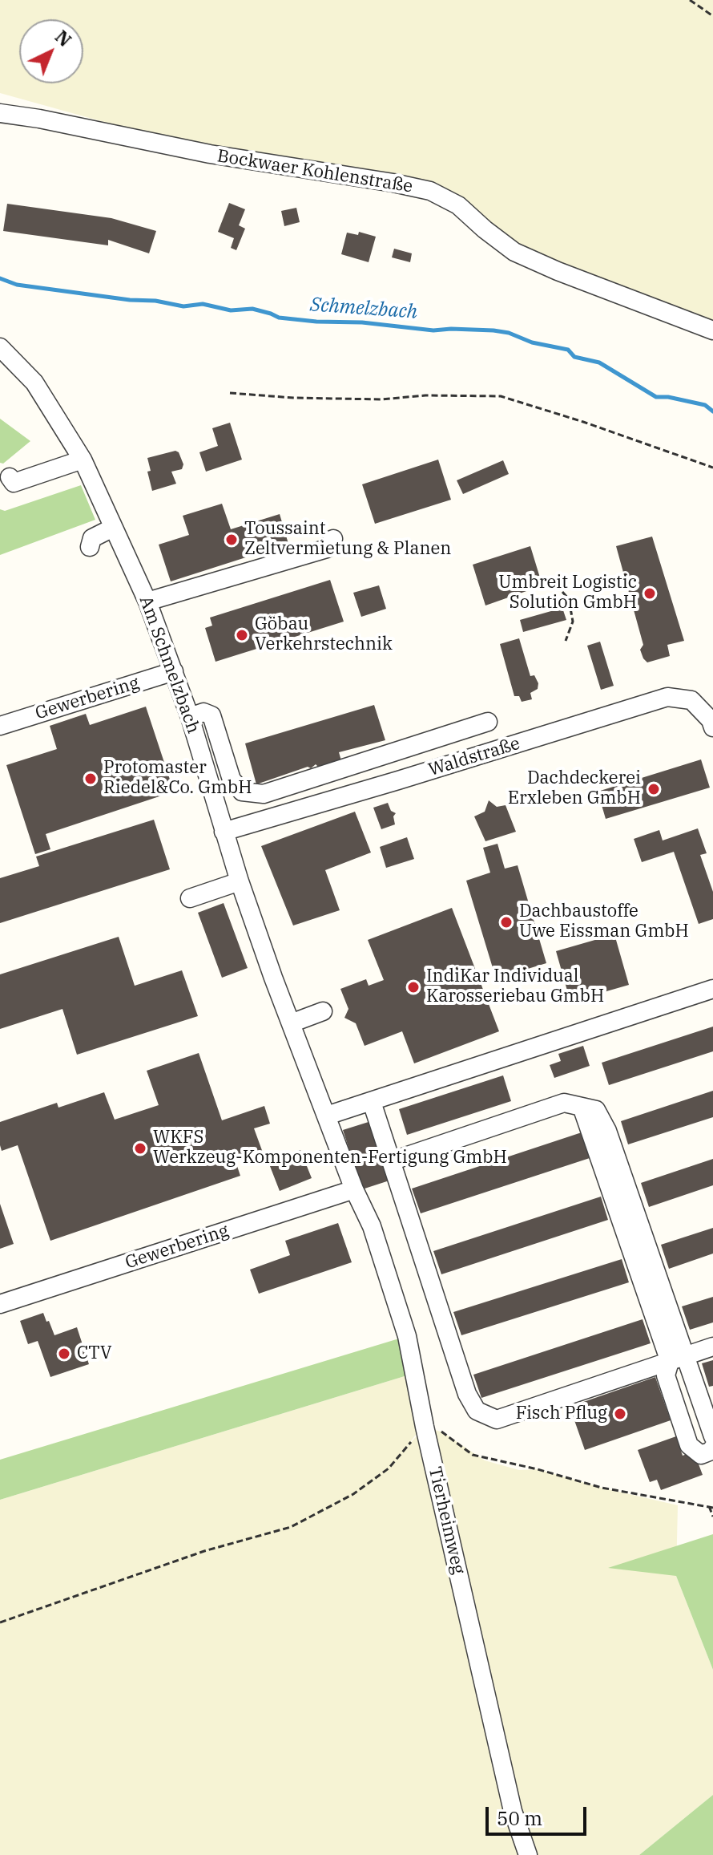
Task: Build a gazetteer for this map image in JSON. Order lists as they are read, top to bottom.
{
  "streets": {
    "street": [
      "Bockwaer Kohlenstraße",
      "Am Schmelzbach",
      "Gewerbering",
      "Waldstraße",
      "Tierheimweg"
    ]
  },
  "crossings": [
    ["Am Schmelzbach", "Gewerbering"],
    ["Am Schmelzbach", "Waldstraße"],
    ["Am Schmelzbach", "Tierheimweg"],
    ["Gewerbering", "Tierheimweg"]
  ],
  "water": ["Schmelzbach"],
  "places": [
    "Toussaint Zeltvermietung & Planen",
    "Umbreit Logistic Solution GmbH",
    "Göbau Verkehrstechnik",
    "Protomaster Riedel&Co. GmbH",
    "Dachdeckerei Erxleben GmbH",
    "Dachbaustoffe Uwe Eissman GmbH",
    "IndiKar Individual Karosseriebau GmbH",
    "WKFS Werkzeug-Komponenten-Fertigung GmbH",
    "CTV",
    "Fisch Pflug"
  ],
  "scale_bar": "50 m",
  "north": "top right"
}
